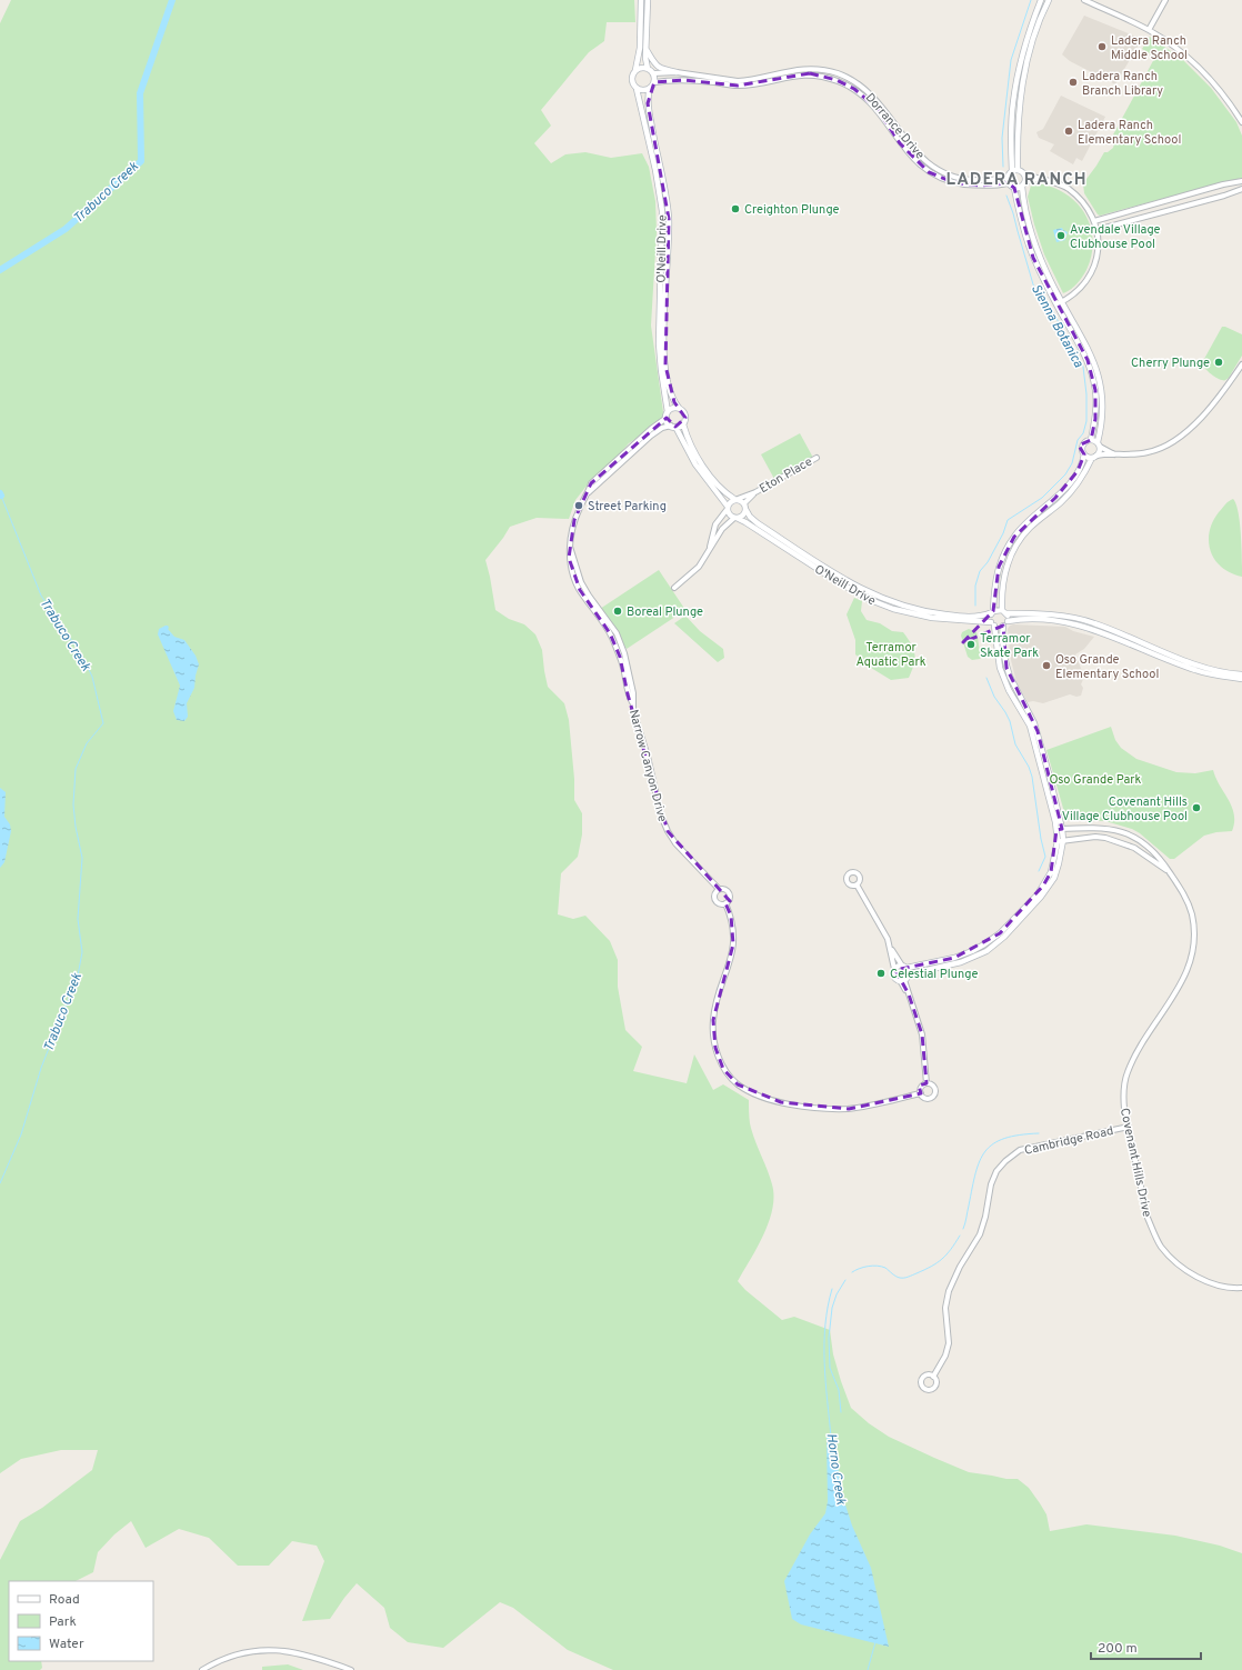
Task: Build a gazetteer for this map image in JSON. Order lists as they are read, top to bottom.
{
  "streets": {
    "main road": ["O'Neill Drive"],
    "street": [
      "Dorrance Drive",
      "Eton Place",
      "Narrow Canyon Drive",
      "Cambridge Road",
      "Covenant Hills Drive"
    ]
  },
  "crossings": [
    ["Dorrance Drive", "O'Neill Drive"],
    ["O'Neill Drive", "Eton Place"],
    ["O'Neill Drive", "Narrow Canyon Drive"],
    ["Cambridge Road", "Covenant Hills Drive"]
  ],
  "districts": ["LADERA RANCH"],
  "water": ["Trabuco Creek", "Sienna Botanica", "Horno Creek"],
  "parks": ["Terramor Aquatic Park", "Oso Grande Park"],
  "places": [
    "Ladera Ranch Middle School",
    "Ladera Ranch Branch Library",
    "Ladera Ranch Elementary School",
    "Creighton Plunge",
    "Avendale Village Clubhouse Pool",
    "Cherry Plunge",
    "Street Parking",
    "Boreal Plunge",
    "Terramor Skate Park",
    "Oso Grande Elementary School",
    "Covenant Hills Village Clubhouse Pool",
    "Celestial Plunge"
  ],
  "legend": ["Road", "Park", "Water"],
  "scale_bar": "200 m"
}
